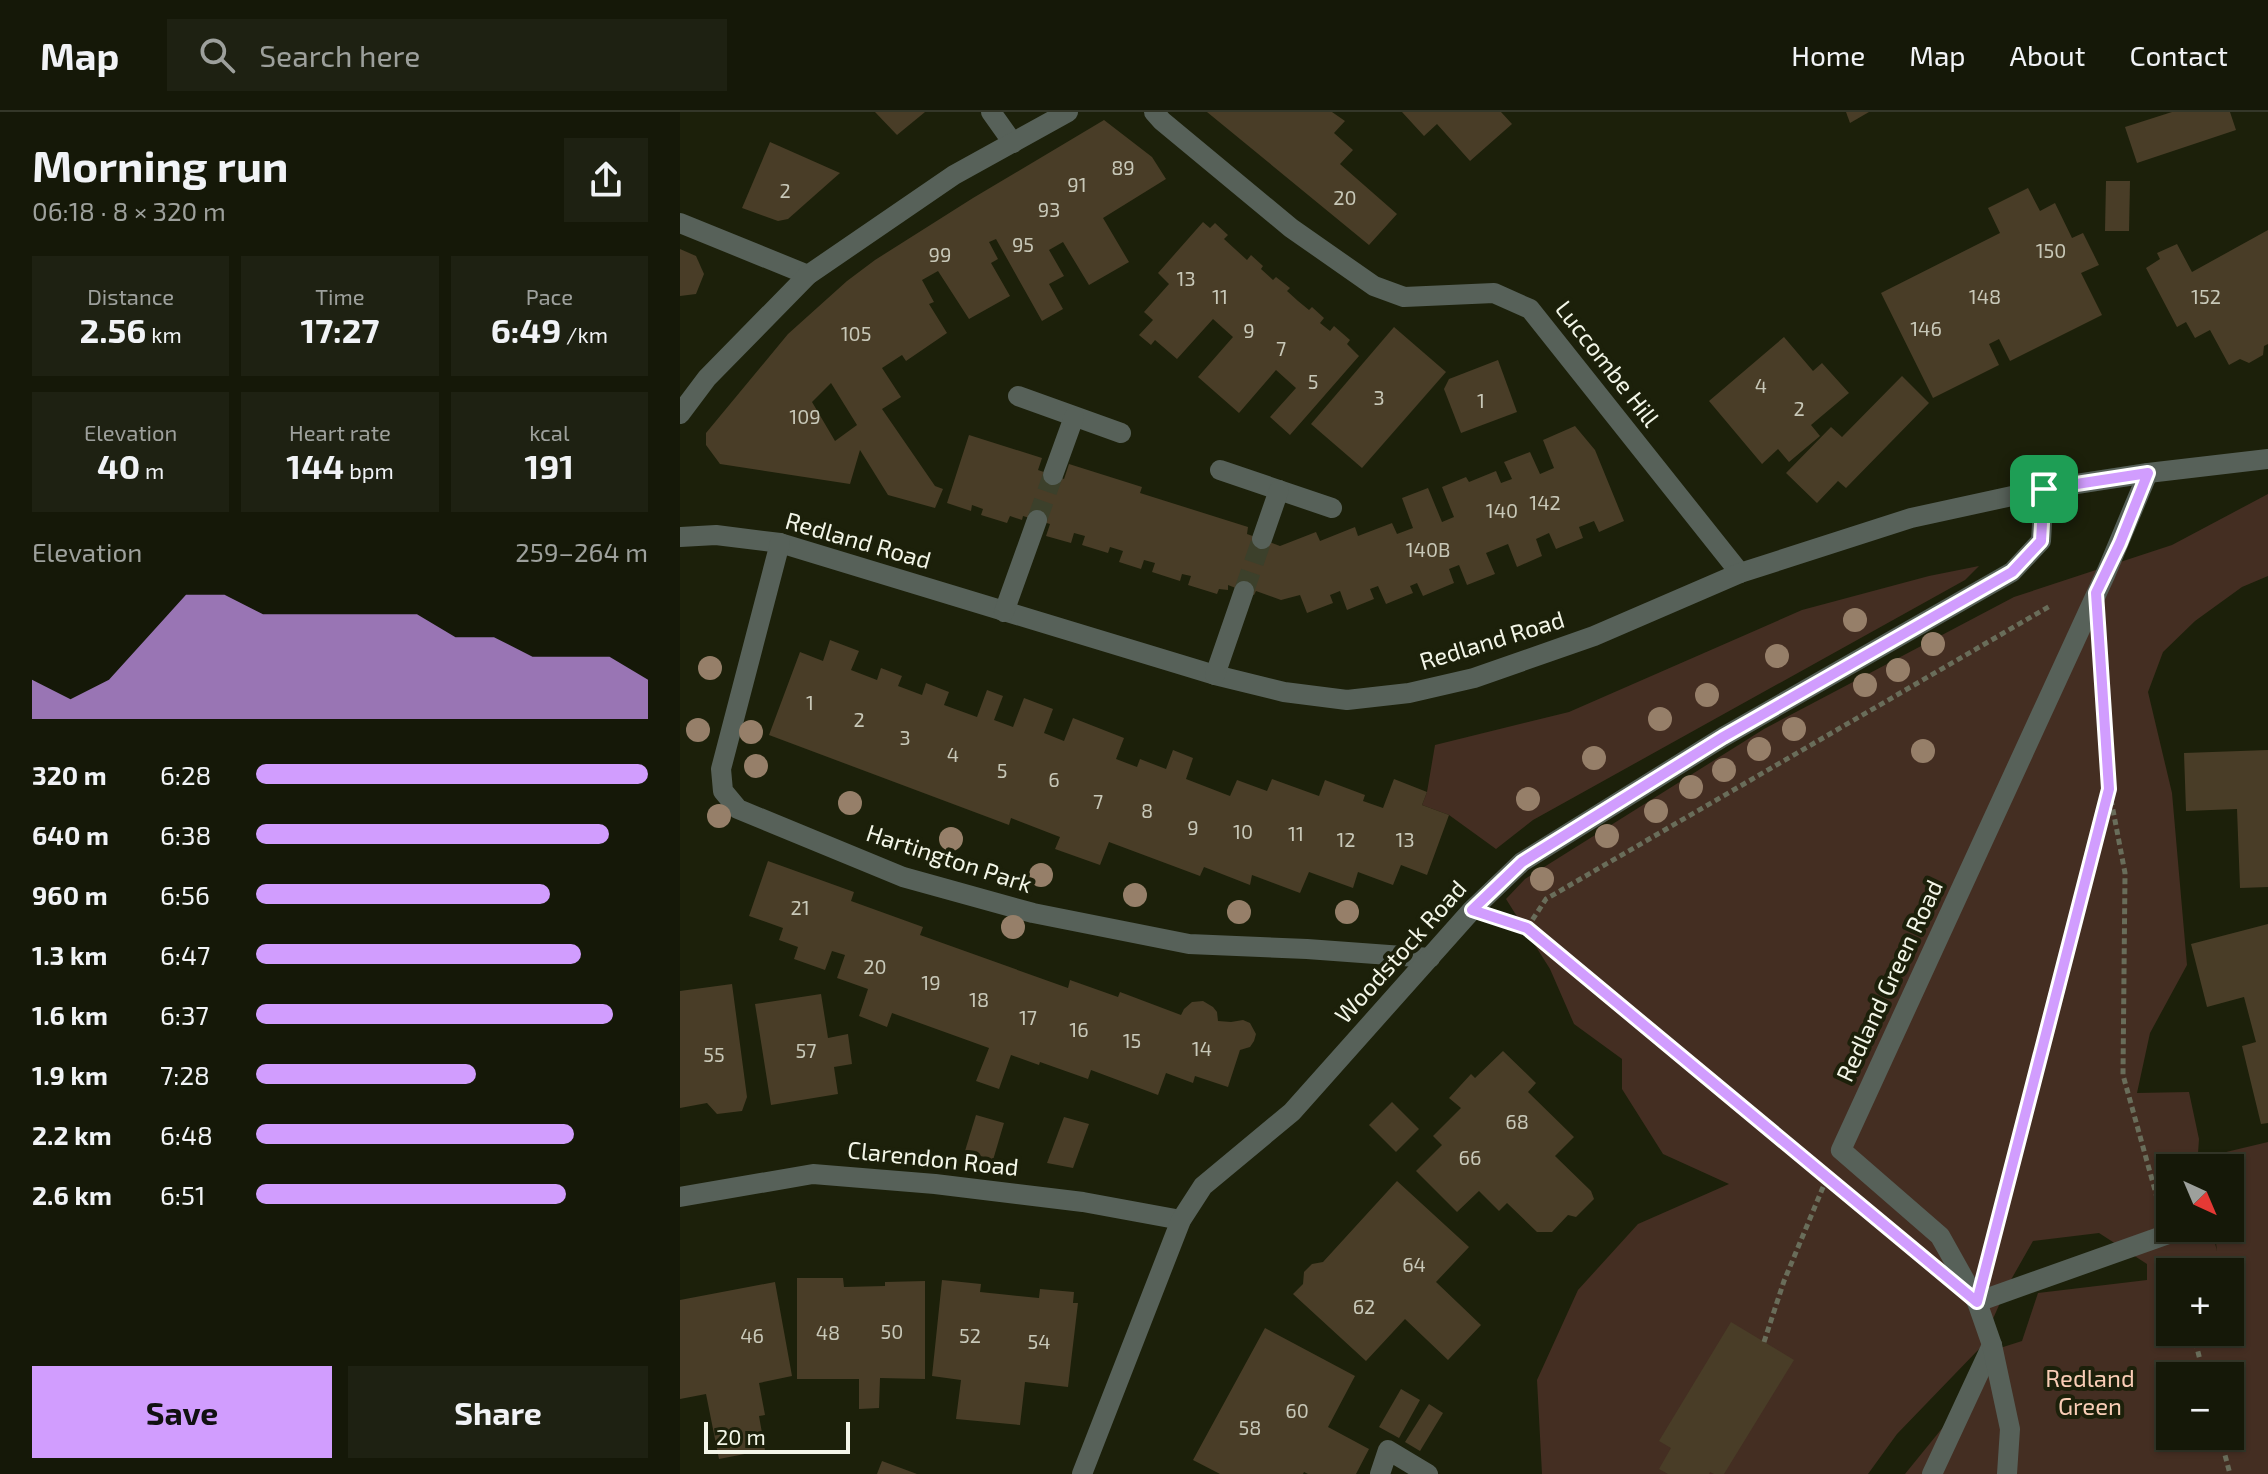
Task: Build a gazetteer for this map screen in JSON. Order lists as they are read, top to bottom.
{
  "streets": {
    "street": [
      "Luccombe Hill",
      "Redland Road",
      "Hartington Park",
      "Woodstock Road",
      "Redland Green Road",
      "Clarendon Road"
    ]
  },
  "crossings": [
    ["Luccombe Hill", "Redland Road"],
    ["Redland Road", "Hartington Park"],
    ["Redland Road", "Woodstock Road"],
    ["Redland Road", "Redland Green Road"],
    ["Hartington Park", "Woodstock Road"],
    ["Woodstock Road", "Clarendon Road"]
  ],
  "parks": ["Redland Green"],
  "house_numbers": [
    "89",
    "91",
    "2",
    "20",
    "93",
    "95",
    "150",
    "99",
    "13",
    "11",
    "148",
    "152",
    "146",
    "9",
    "105",
    "7",
    "5",
    "4",
    "3",
    "1",
    "2",
    "109",
    "142",
    "140",
    "140B",
    "1",
    "2",
    "3",
    "4",
    "5",
    "6",
    "7",
    "8",
    "9",
    "10",
    "11",
    "12",
    "13",
    "21",
    "20",
    "19",
    "18",
    "17",
    "16",
    "15",
    "14",
    "57",
    "55",
    "68",
    "66",
    "64",
    "62",
    "50",
    "48",
    "46",
    "52",
    "54",
    "60",
    "58"
  ],
  "scale_bar": "20 m",
  "north": "bottom right",
  "page": {
    "header": "Map",
    "search": "Search here",
    "nav": [
      "Home",
      "Map",
      "About",
      "Contact"
    ],
    "heading": ["Morning run", "06:18 · 8 × 320 m"],
    "stats": [
      ["Distance", "2.56 km"],
      ["Time", "17:27"],
      ["Pace", "6:49 /km"],
      ["Elevation", "40 m"],
      ["Heart rate", "144 bpm"],
      ["kcal", "191"]
    ],
    "chart": ["Elevation", "259–264 m"],
    "list": [
      {
        "name": "320 m",
        "note": "6:28"
      },
      {
        "name": "640 m",
        "note": "6:38"
      },
      {
        "name": "960 m",
        "note": "6:56"
      },
      {
        "name": "1.3 km",
        "note": "6:47"
      },
      {
        "name": "1.6 km",
        "note": "6:37"
      },
      {
        "name": "1.9 km",
        "note": "7:28"
      },
      {
        "name": "2.2 km",
        "note": "6:48"
      },
      {
        "name": "2.6 km",
        "note": "6:51"
      }
    ],
    "map_buttons": ["+", "−"],
    "buttons": ["Save", "Share"],
    "scale": "20 m"
  }
}
